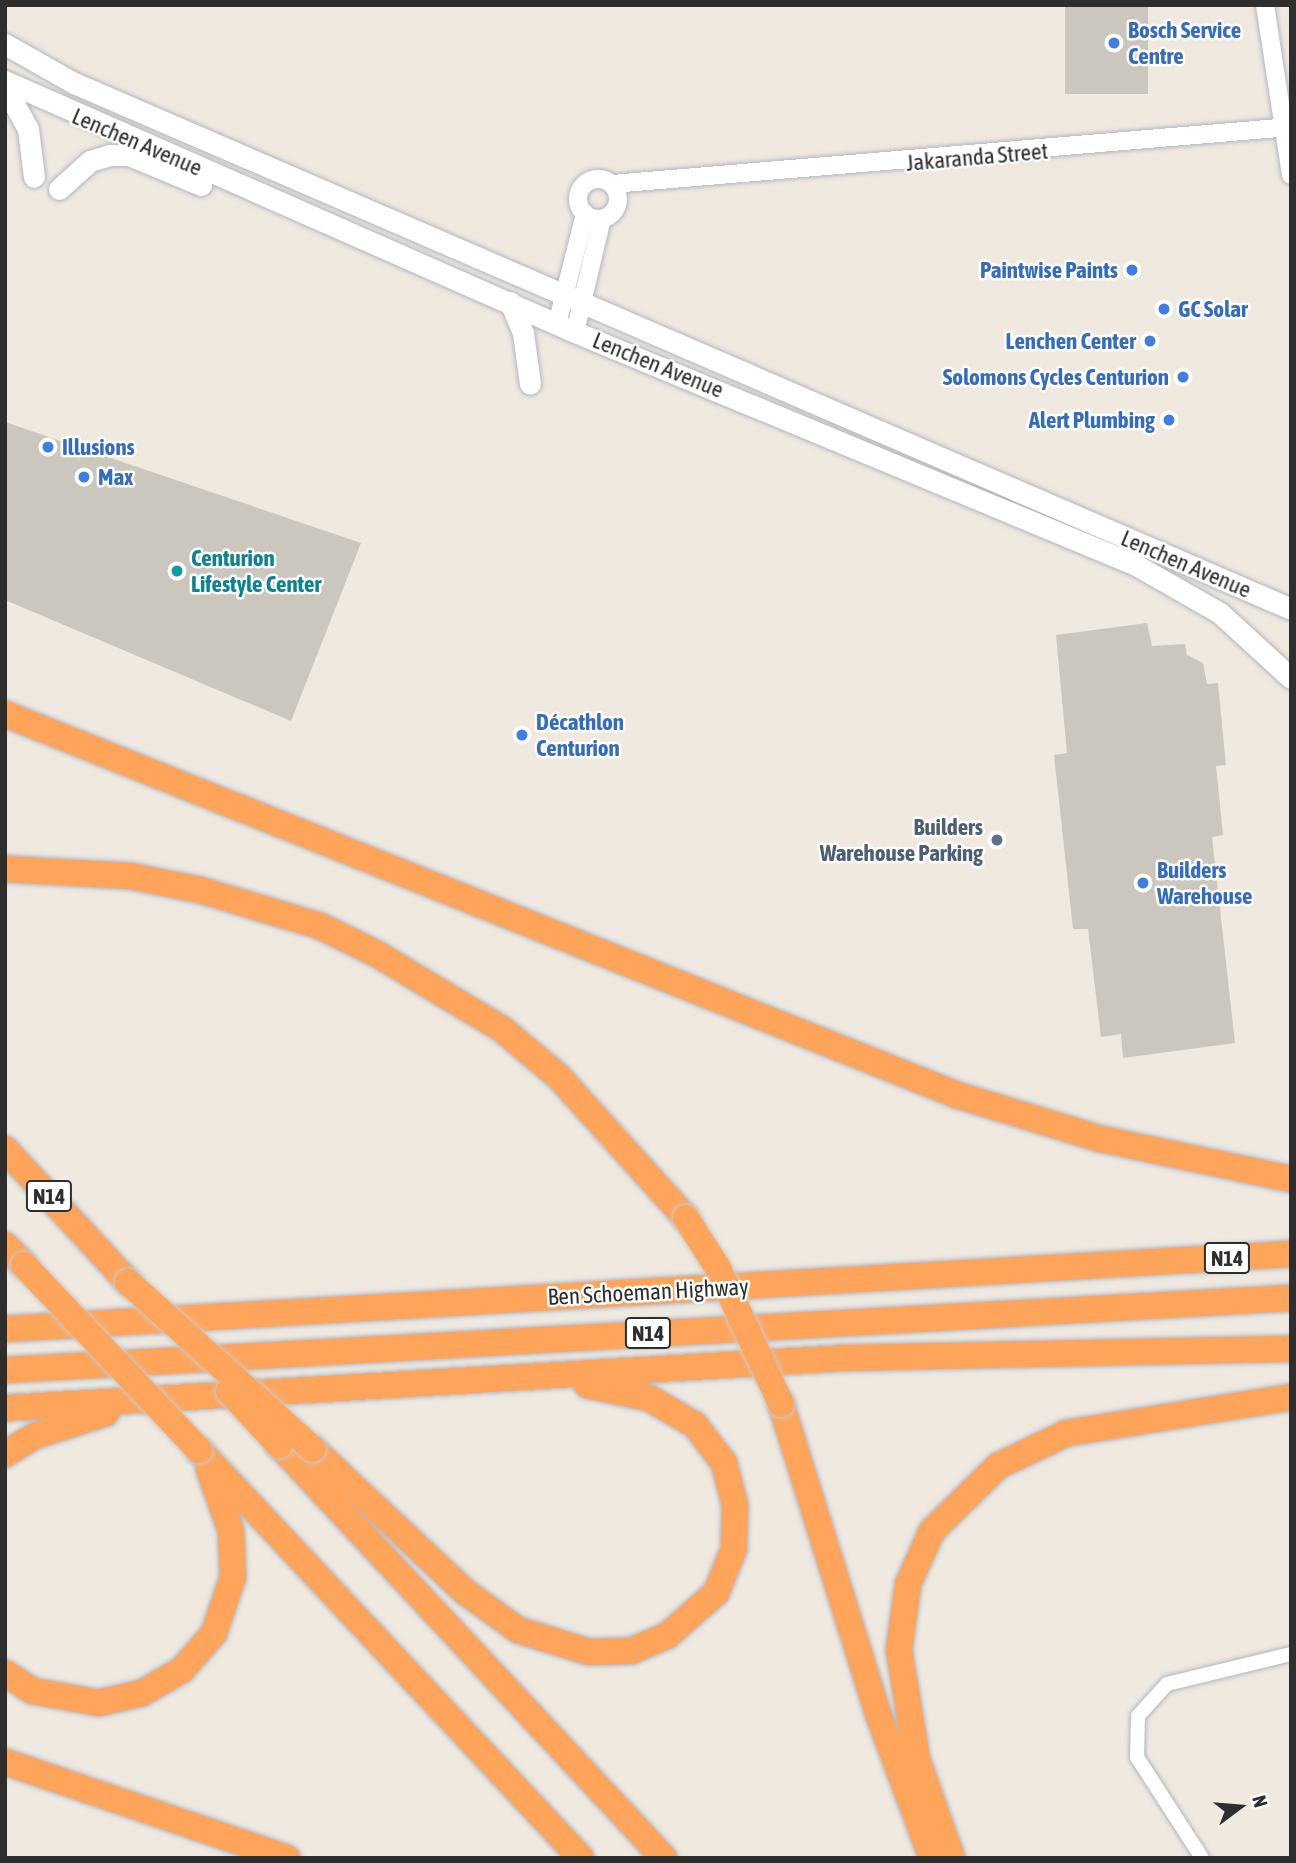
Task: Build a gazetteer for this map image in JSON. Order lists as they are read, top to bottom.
{
  "streets": {
    "highway": ["N14", "Ben Schoeman Highway"],
    "main road": ["Lenchen Avenue"],
    "street": ["Jakaranda Street"]
  },
  "crossings": [
    ["Lenchen Avenue", "Jakaranda Street"]
  ],
  "places": [
    "Bosch Service Centre",
    "Paintwise Paints",
    "GC Solar",
    "Lenchen Center",
    "Solomons Cycles Centurion",
    "Alert Plumbing",
    "Illusions",
    "Max",
    "Centurion Lifestyle Center",
    "Décathlon Centurion",
    "Builders Warehouse Parking",
    "Builders Warehouse"
  ],
  "north": "right"
}
